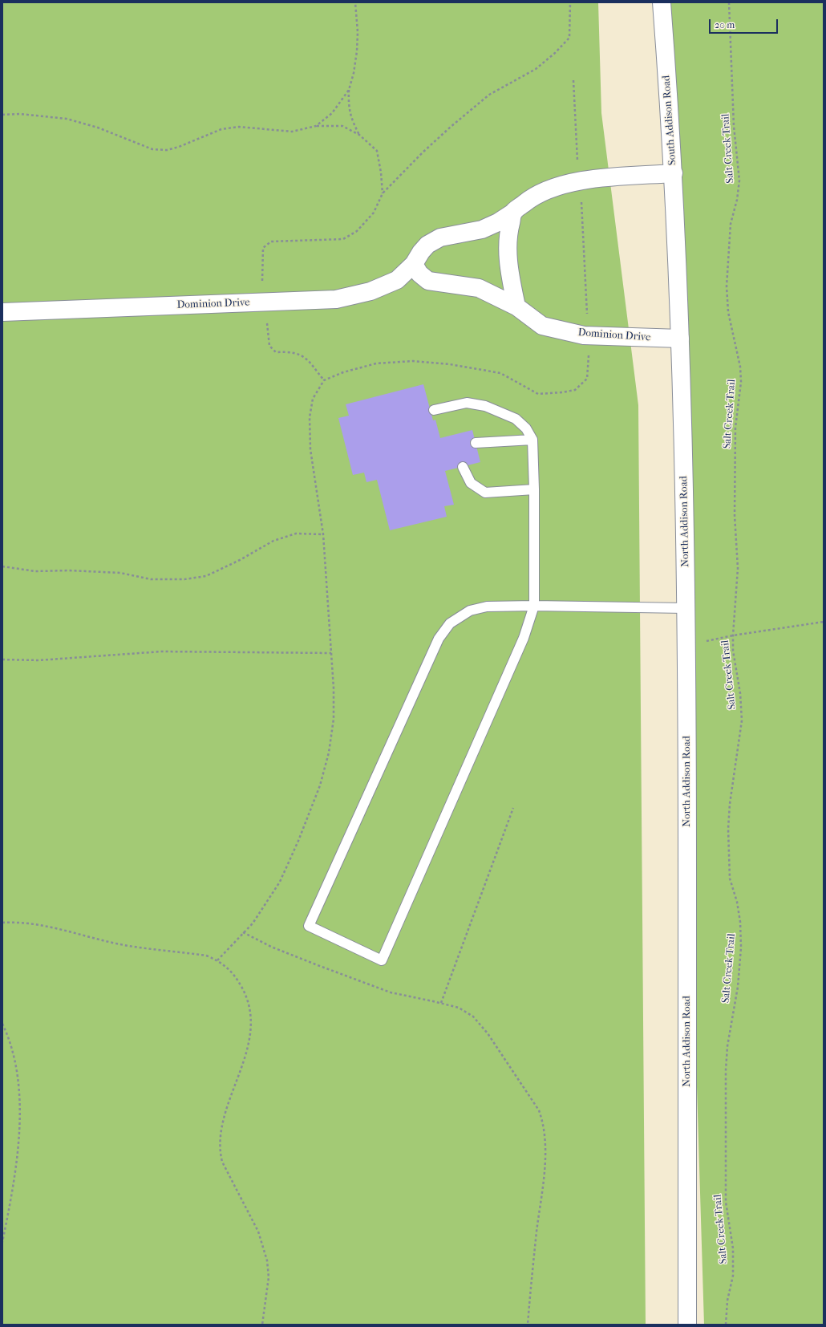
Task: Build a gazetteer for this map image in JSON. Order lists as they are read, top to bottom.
{
  "streets": {
    "street": ["South Addison Road", "Dominion Drive", "North Addison Road"],
    "path": ["Salt Creek Trail"]
  },
  "crossings": [
    ["South Addison Road", "Dominion Drive"],
    ["South Addison Road", "North Addison Road"],
    ["Dominion Drive", "North Addison Road"]
  ],
  "scale_bar": "20 m"
}
